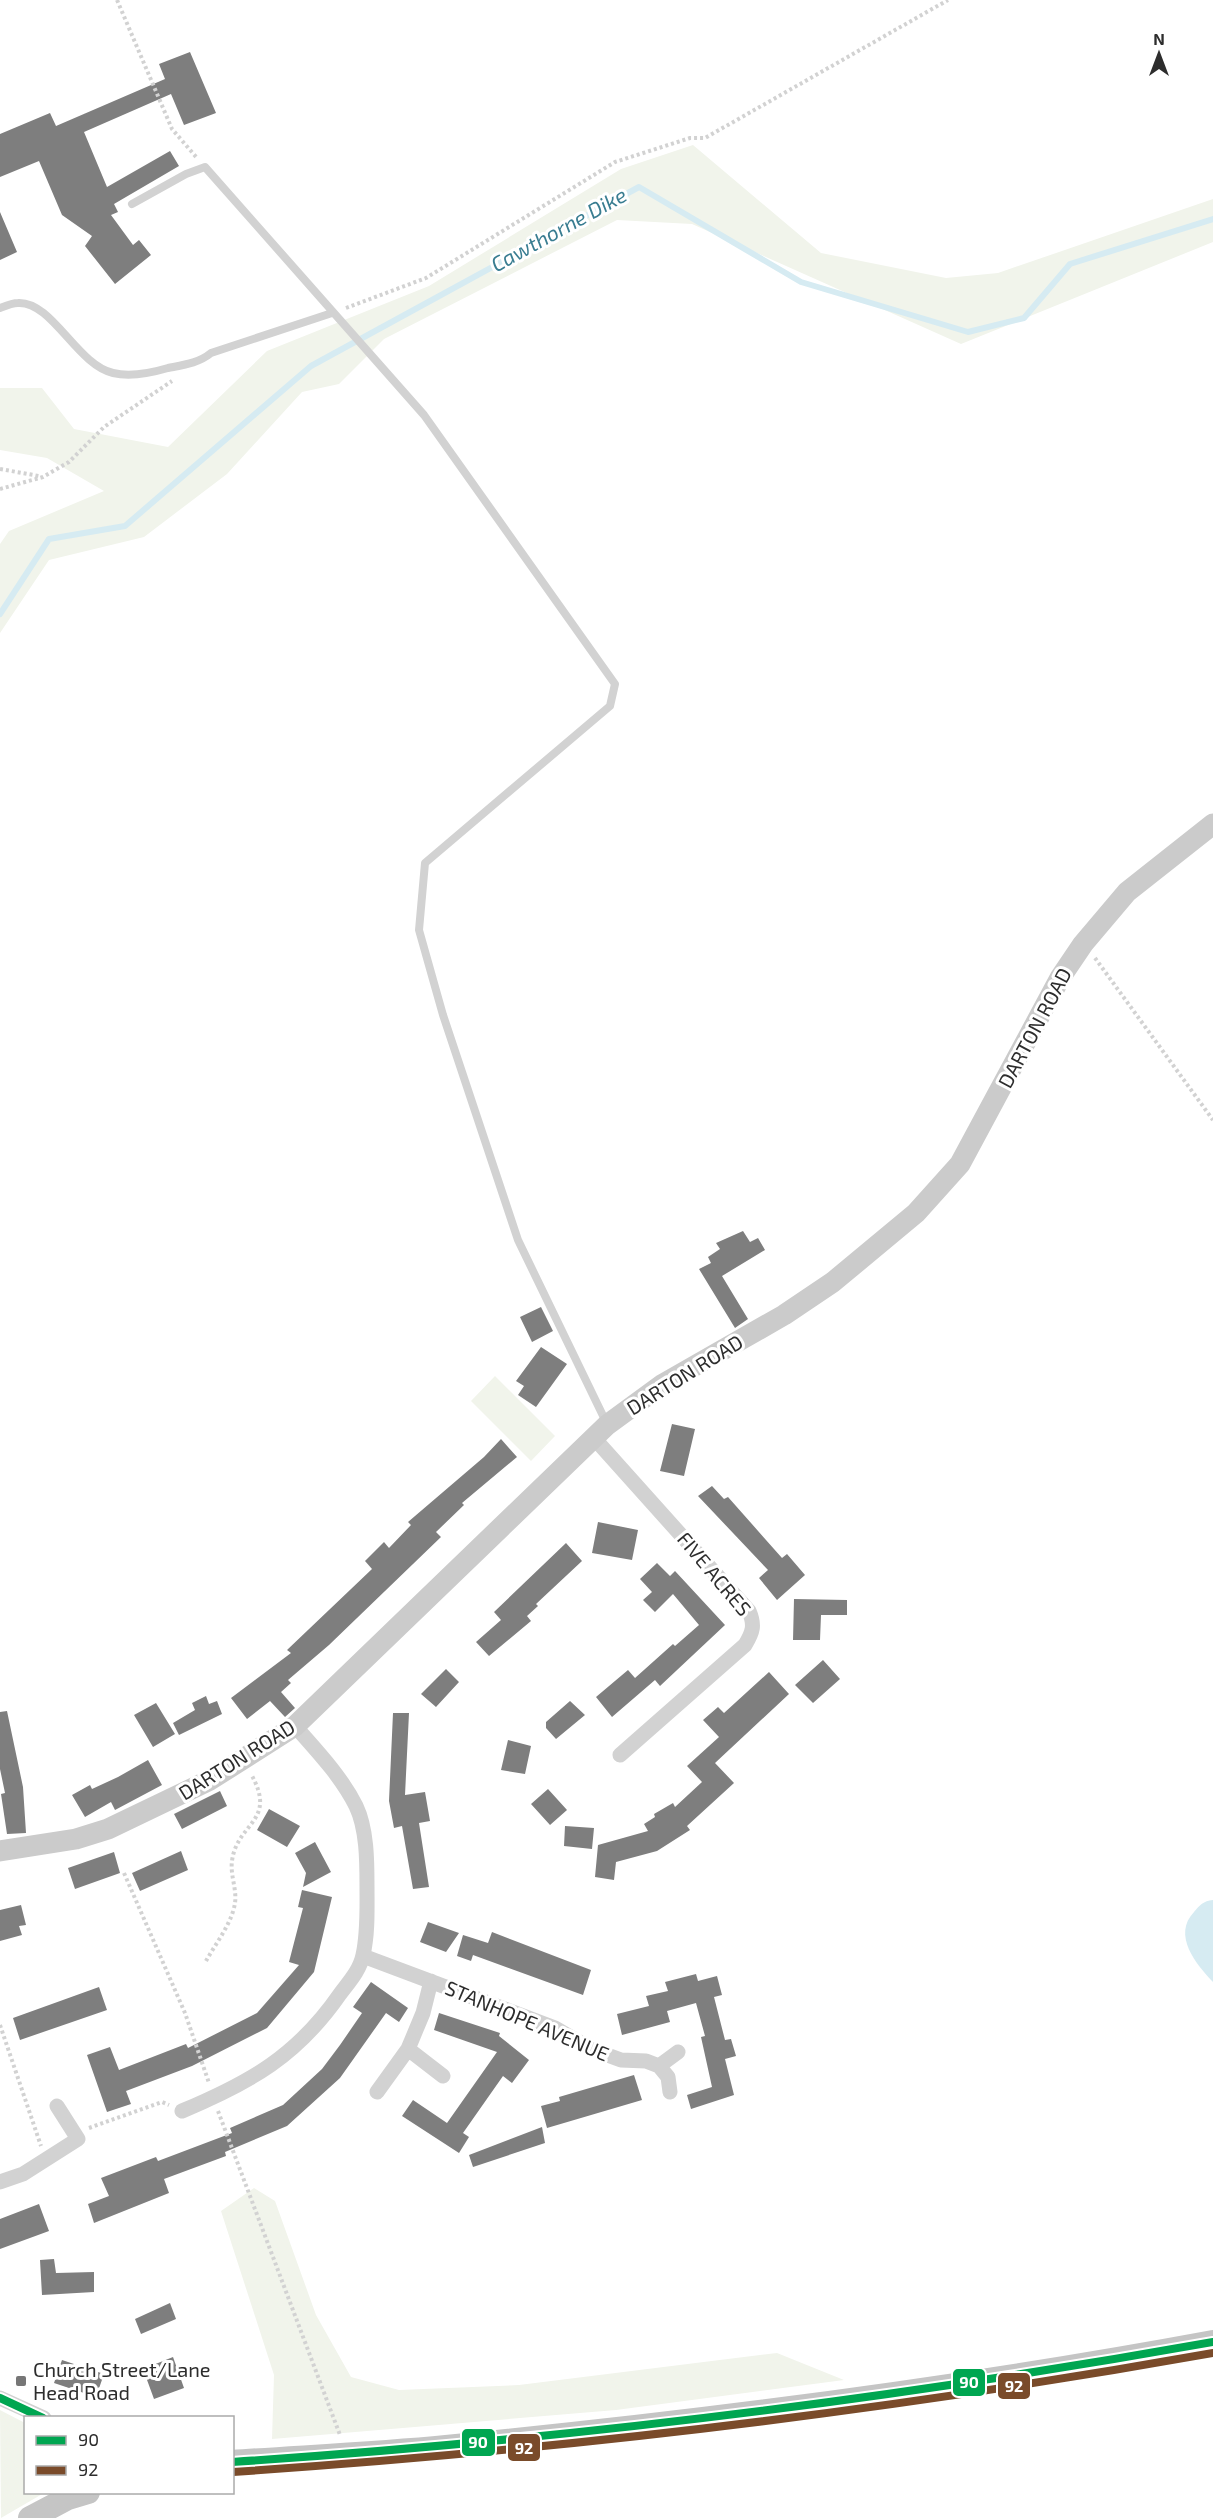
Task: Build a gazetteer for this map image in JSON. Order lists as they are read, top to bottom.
{
  "streets": {
    "street": ["DARTON ROAD", "FIVE ACRES", "STANHOPE AVENUE"]
  },
  "crossings": [
    ["DARTON ROAD", "FIVE ACRES"]
  ],
  "water": ["Cawthorne Dike"],
  "places": {
    "transit": ["Church Street/Lane Head Road"]
  },
  "lines": ["transit line 90", "transit line 92"],
  "legend": ["90", "92"],
  "north": "top"
}
